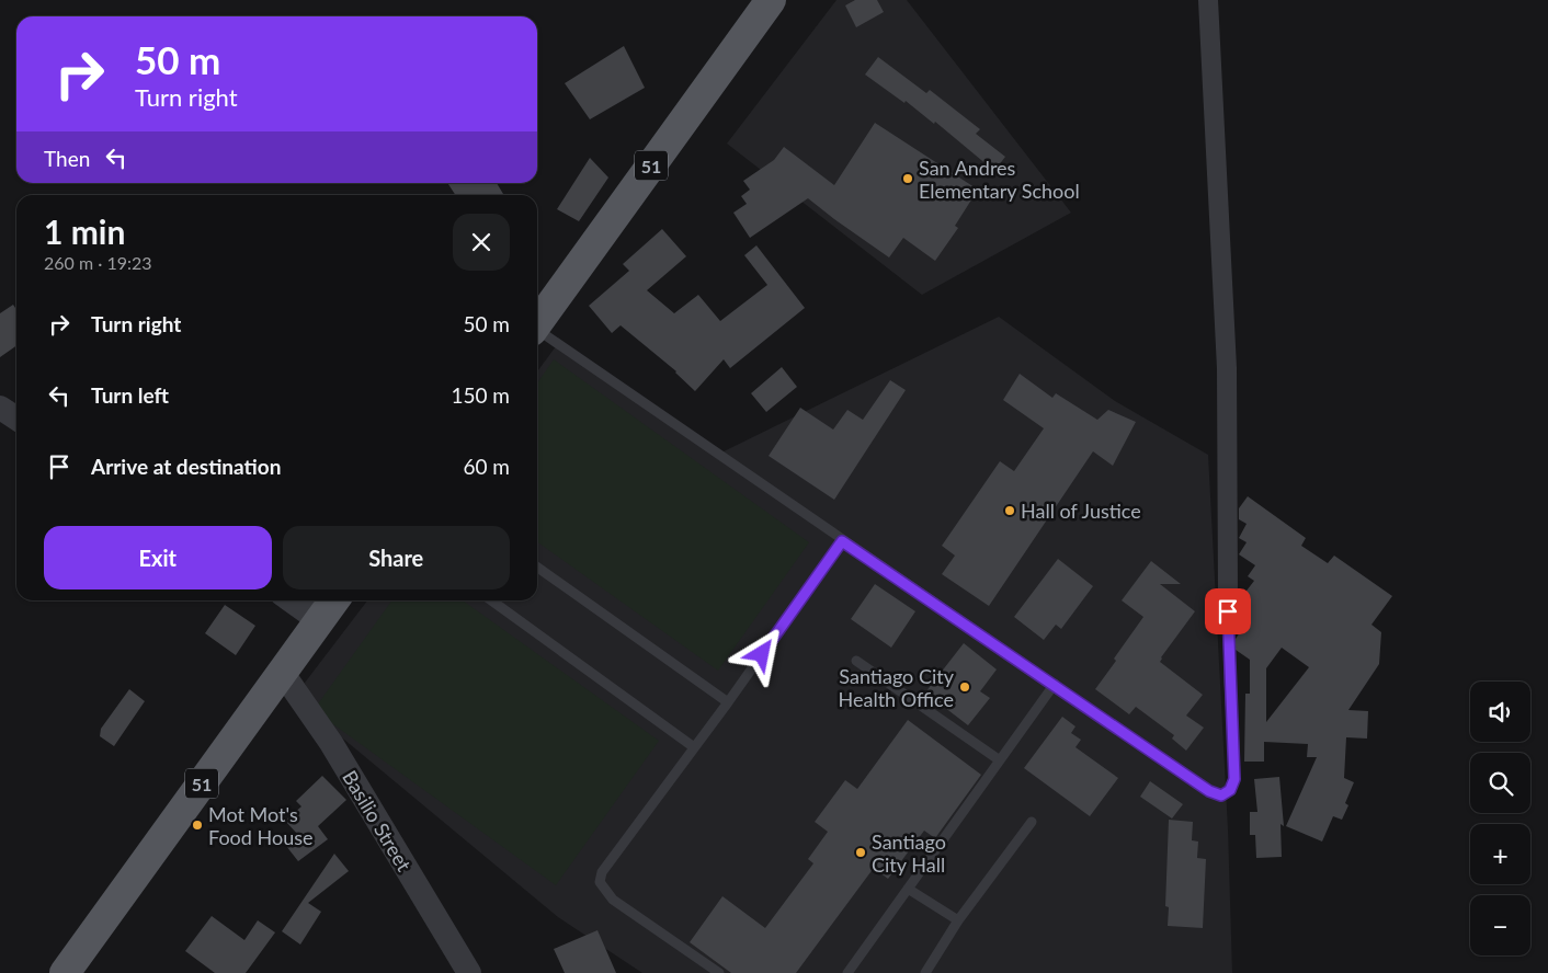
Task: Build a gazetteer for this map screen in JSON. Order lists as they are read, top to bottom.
{
  "streets": {
    "main road": ["51"],
    "street": ["Basilio Street"]
  },
  "crossings": [
    ["51", "Basilio Street"]
  ],
  "places": [
    "San Andres Elementary School",
    "Hall of Justice",
    "Santiago City Health Office",
    "Mot Mot's Food House",
    "Santiago City Hall"
  ],
  "page": {
    "turn": ["50 m", "Turn right"],
    "then": "Then",
    "heading": ["1 min", "260 m · 19:23"],
    "list": [
      {
        "name": "Turn right",
        "value": "50 m"
      },
      {
        "name": "Turn left",
        "value": "150 m"
      },
      {
        "name": "Arrive at destination",
        "value": "60 m"
      }
    ],
    "buttons": ["Exit", "Share"],
    "map_buttons": ["+", "−"]
  }
}
